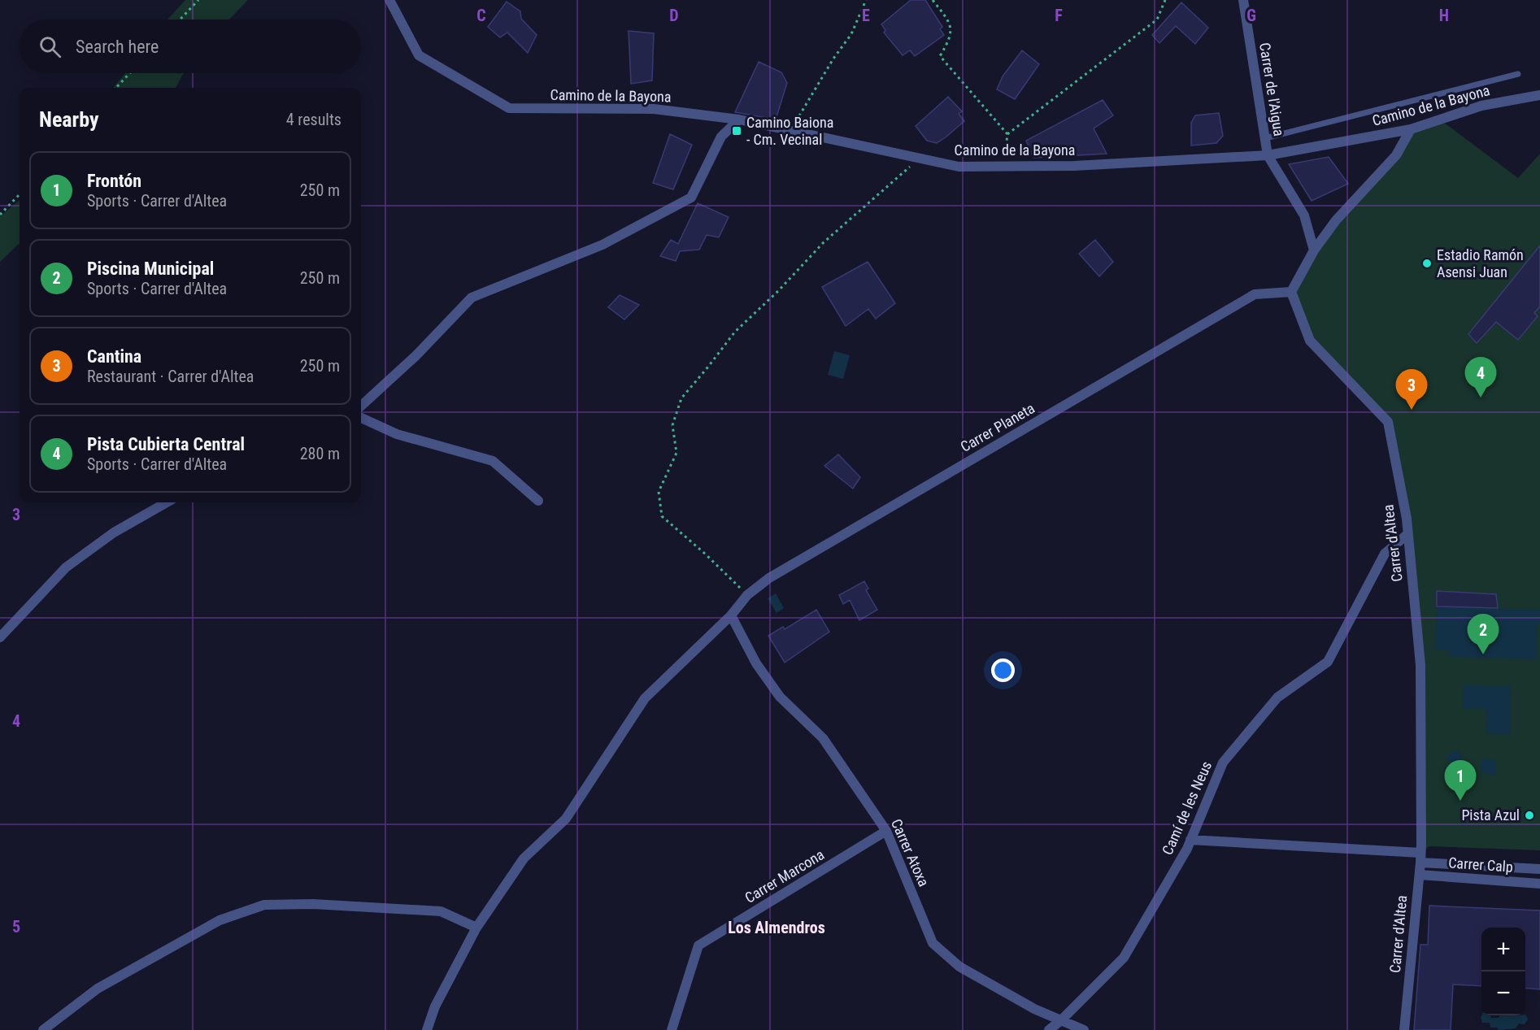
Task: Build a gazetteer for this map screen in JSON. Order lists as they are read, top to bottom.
{
  "streets": {
    "street": [
      "Carrer de l'Aigua",
      "Camino de la Bayona",
      "Carrer Planeta",
      "Carrer d'Altea",
      "Camí de les Neus",
      "Carrer Atoxa",
      "Carrer Calp",
      "Carrer Marcona"
    ]
  },
  "crossings": [
    ["Carrer de l'Aigua", "Camino de la Bayona"],
    ["Carrer Planeta", "Carrer d'Altea"],
    ["Carrer Planeta", "Carrer Atoxa"],
    ["Carrer d'Altea", "Camí de les Neus"],
    ["Carrer d'Altea", "Carrer Calp"],
    ["Camí de les Neus", "Carrer Atoxa"],
    ["Camí de les Neus", "Carrer Calp"],
    ["Carrer Atoxa", "Carrer Marcona"]
  ],
  "districts": ["Los Almendros"],
  "places": {
    "transit": ["Camino Baiona - Cm. Vecinal"],
    "other": ["Estadio Ramón Asensi Juan", "Pista Azul"]
  },
  "page": {
    "search": "Search here",
    "heading": ["Nearby", "4 results"],
    "list": [
      {
        "mark": "1",
        "name": "Frontón",
        "note": "Sports · Carrer d'Altea",
        "value": "250 m"
      },
      {
        "mark": "2",
        "name": "Piscina Municipal",
        "note": "Sports · Carrer d'Altea",
        "value": "250 m"
      },
      {
        "mark": "3",
        "name": "Cantina",
        "note": "Restaurant · Carrer d'Altea",
        "value": "250 m"
      },
      {
        "mark": "4",
        "name": "Pista Cubierta Central",
        "note": "Sports · Carrer d'Altea",
        "value": "280 m"
      }
    ],
    "pins": [
      "4",
      "3",
      "2",
      "1"
    ],
    "map_buttons": ["+", "−"]
  },
  "grid": {
    "columns": [
      "C",
      "D",
      "E",
      "F",
      "G",
      "H"
    ],
    "rows": ["3", "4", "5"]
  }
}
